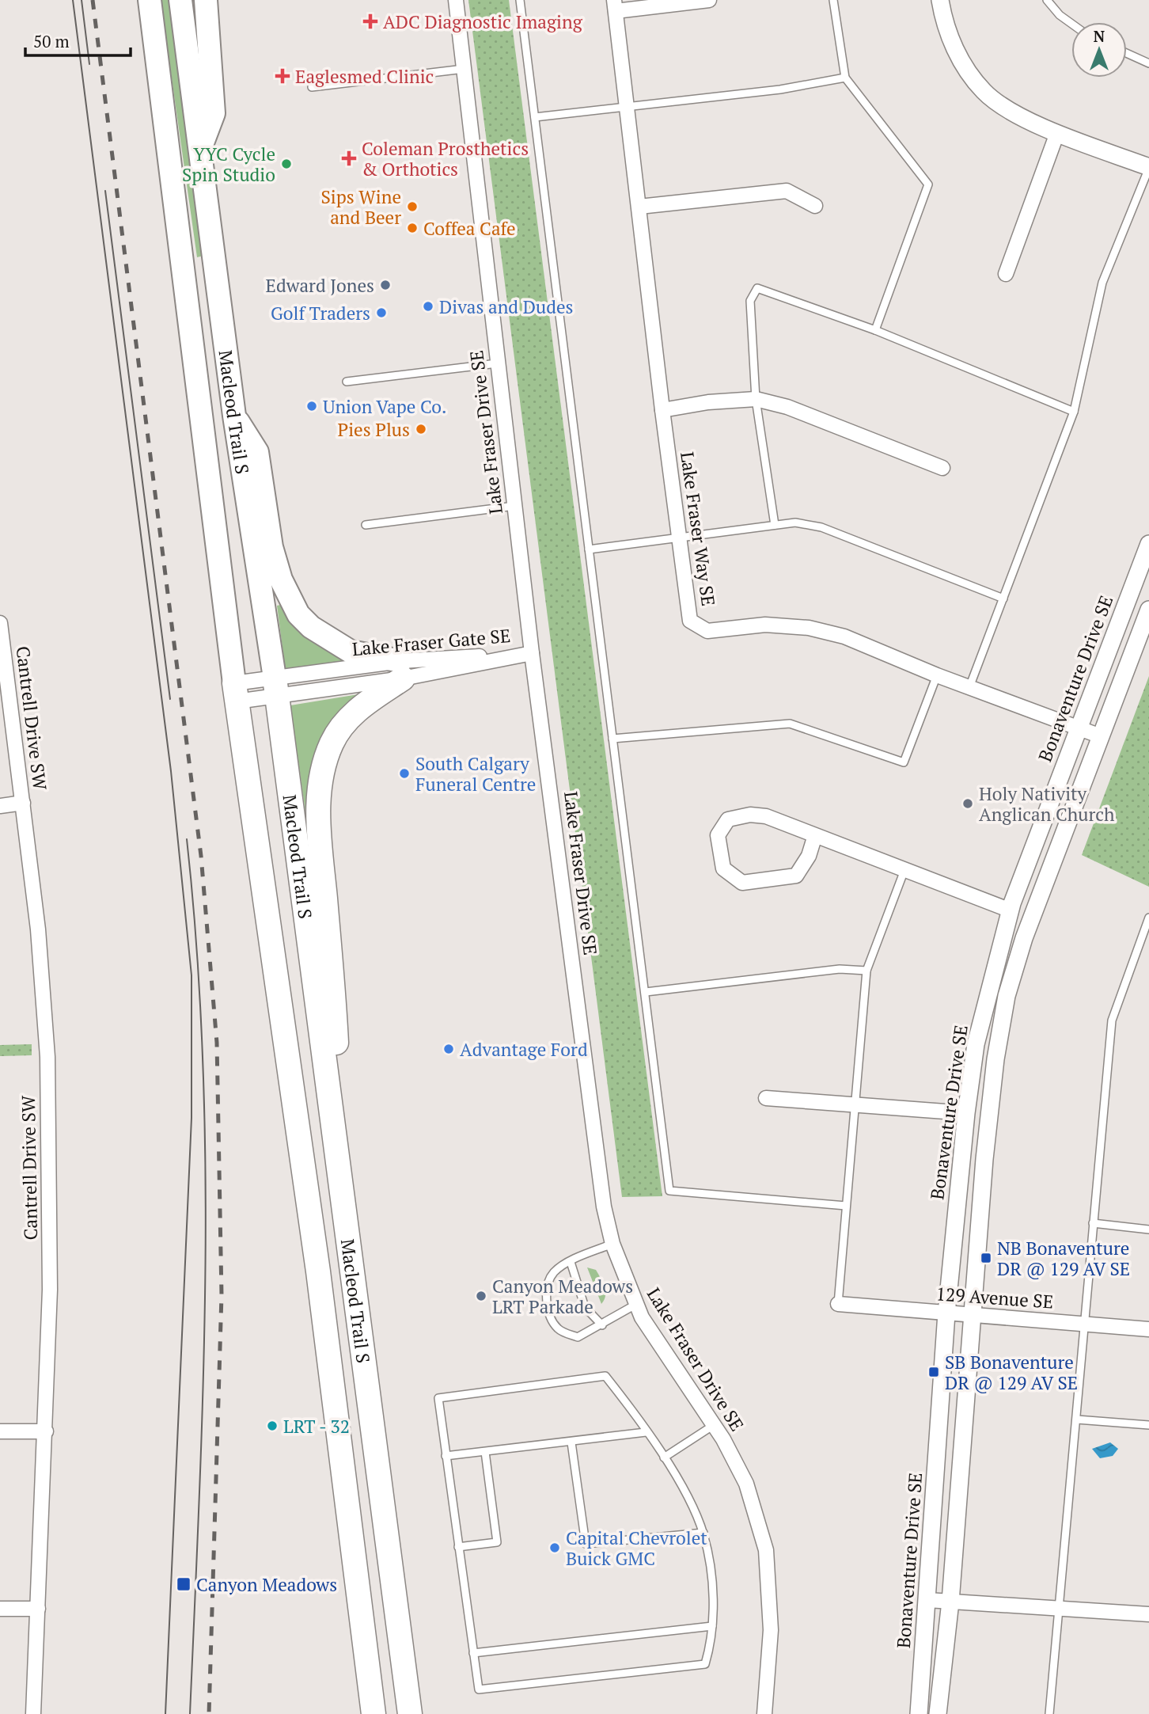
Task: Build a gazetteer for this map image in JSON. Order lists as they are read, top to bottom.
{
  "streets": {
    "highway": ["Macleod Trail S"],
    "street": [
      "Lake Fraser Drive SE",
      "Lake Fraser Way SE",
      "Lake Fraser Gate SE",
      "Bonaventure Drive SE",
      "Cantrell Drive SW",
      "129 Avenue SE"
    ]
  },
  "crossings": [
    ["Macleod Trail S", "Lake Fraser Gate SE"],
    ["Lake Fraser Drive SE", "Lake Fraser Gate SE"],
    ["Lake Fraser Way SE", "Bonaventure Drive SE"],
    ["Bonaventure Drive SE", "129 Avenue SE"]
  ],
  "places": {
    "health": ["ADC Diagnostic Imaging", "Eaglesmed Clinic", "Coleman Prosthetics & Orthotics"],
    "other": [
      "YYC Cycle Spin Studio",
      "Sips Wine and Beer",
      "Coffea Cafe",
      "Edward Jones",
      "Divas and Dudes",
      "Golf Traders",
      "Union Vape Co.",
      "Pies Plus",
      "South Calgary Funeral Centre",
      "Holy Nativity Anglican Church",
      "Advantage Ford",
      "Canyon Meadows LRT Parkade",
      "LRT - 32",
      "Capital Chevrolet Buick GMC"
    ],
    "transit": ["NB Bonaventure DR @ 129 AV SE", "SB Bonaventure DR @ 129 AV SE", "Canyon Meadows"]
  },
  "scale_bar": "50 m",
  "north": "top"
}
